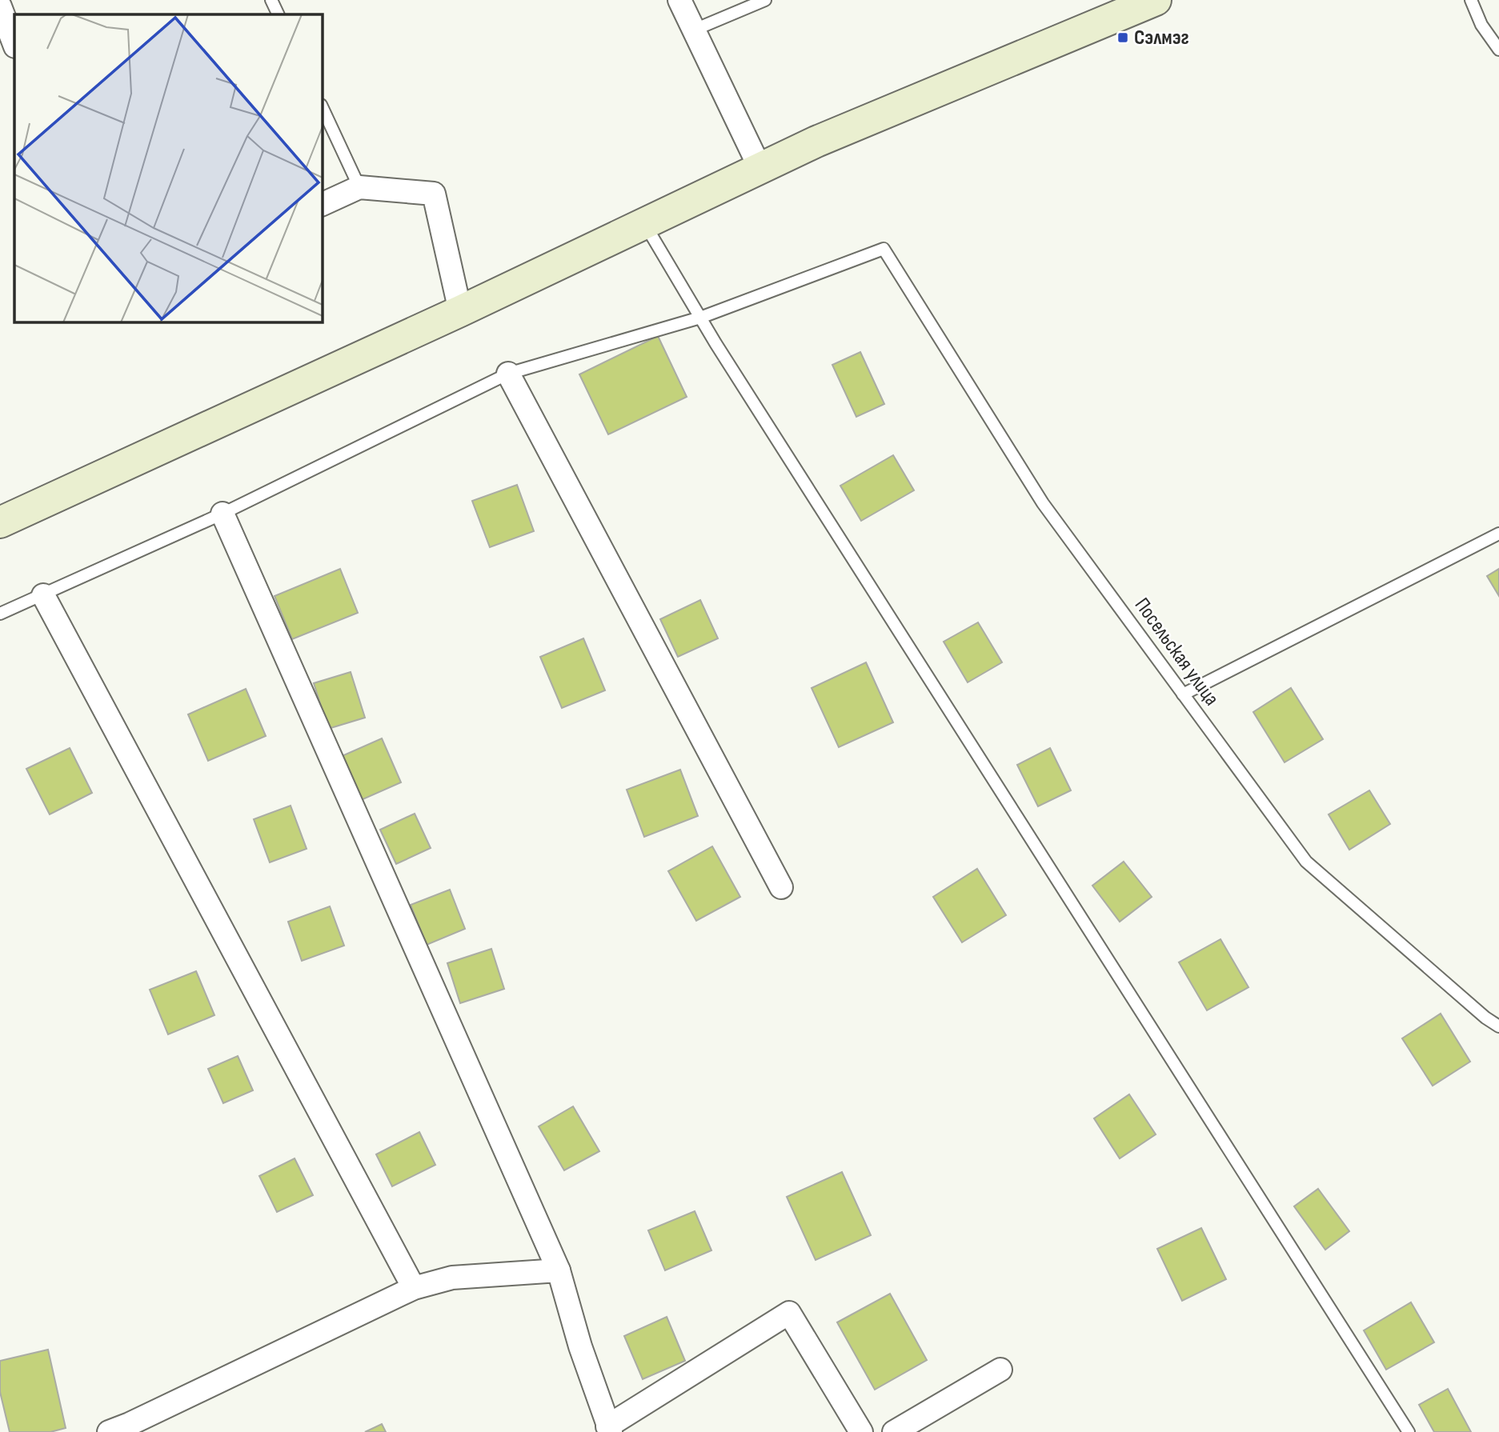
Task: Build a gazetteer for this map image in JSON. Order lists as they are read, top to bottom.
{
  "streets": {
    "lane": ["Посельская улица"]
  },
  "places": {
    "transit": ["Сэлмэг"]
  }
}
